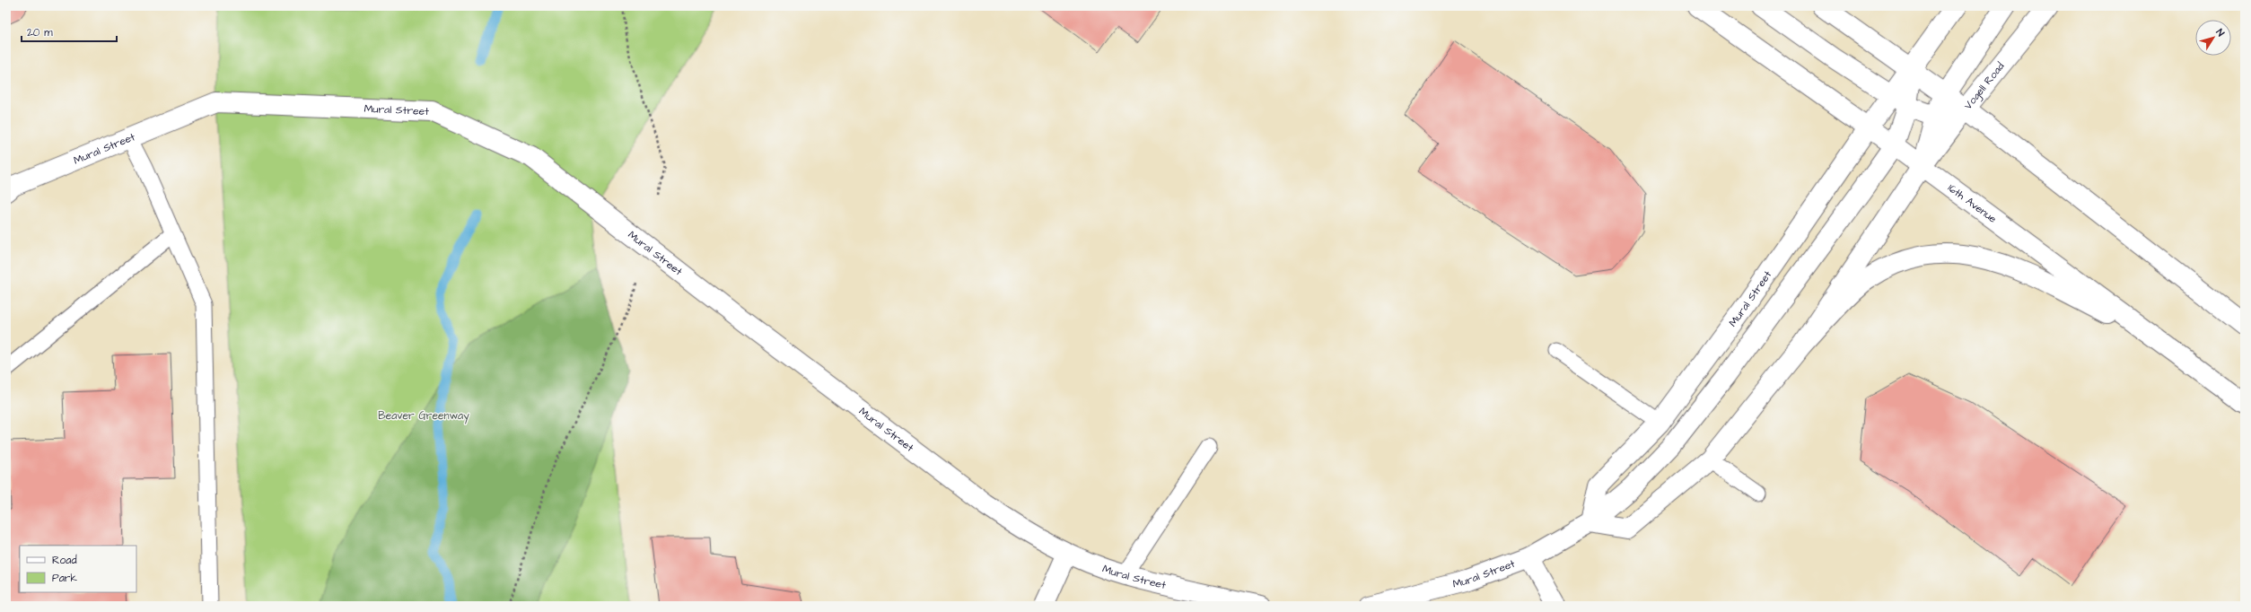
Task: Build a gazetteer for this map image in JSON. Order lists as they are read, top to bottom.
{
  "streets": {
    "street": ["Vogell Road", "Mural Street", "16th Avenue"]
  },
  "crossings": [
    ["Vogell Road", "16th Avenue"],
    ["Mural Street", "16th Avenue"]
  ],
  "parks": ["Beaver Greenway"],
  "legend": ["Road", "Park"],
  "scale_bar": "20 m",
  "north": "top right"
}
